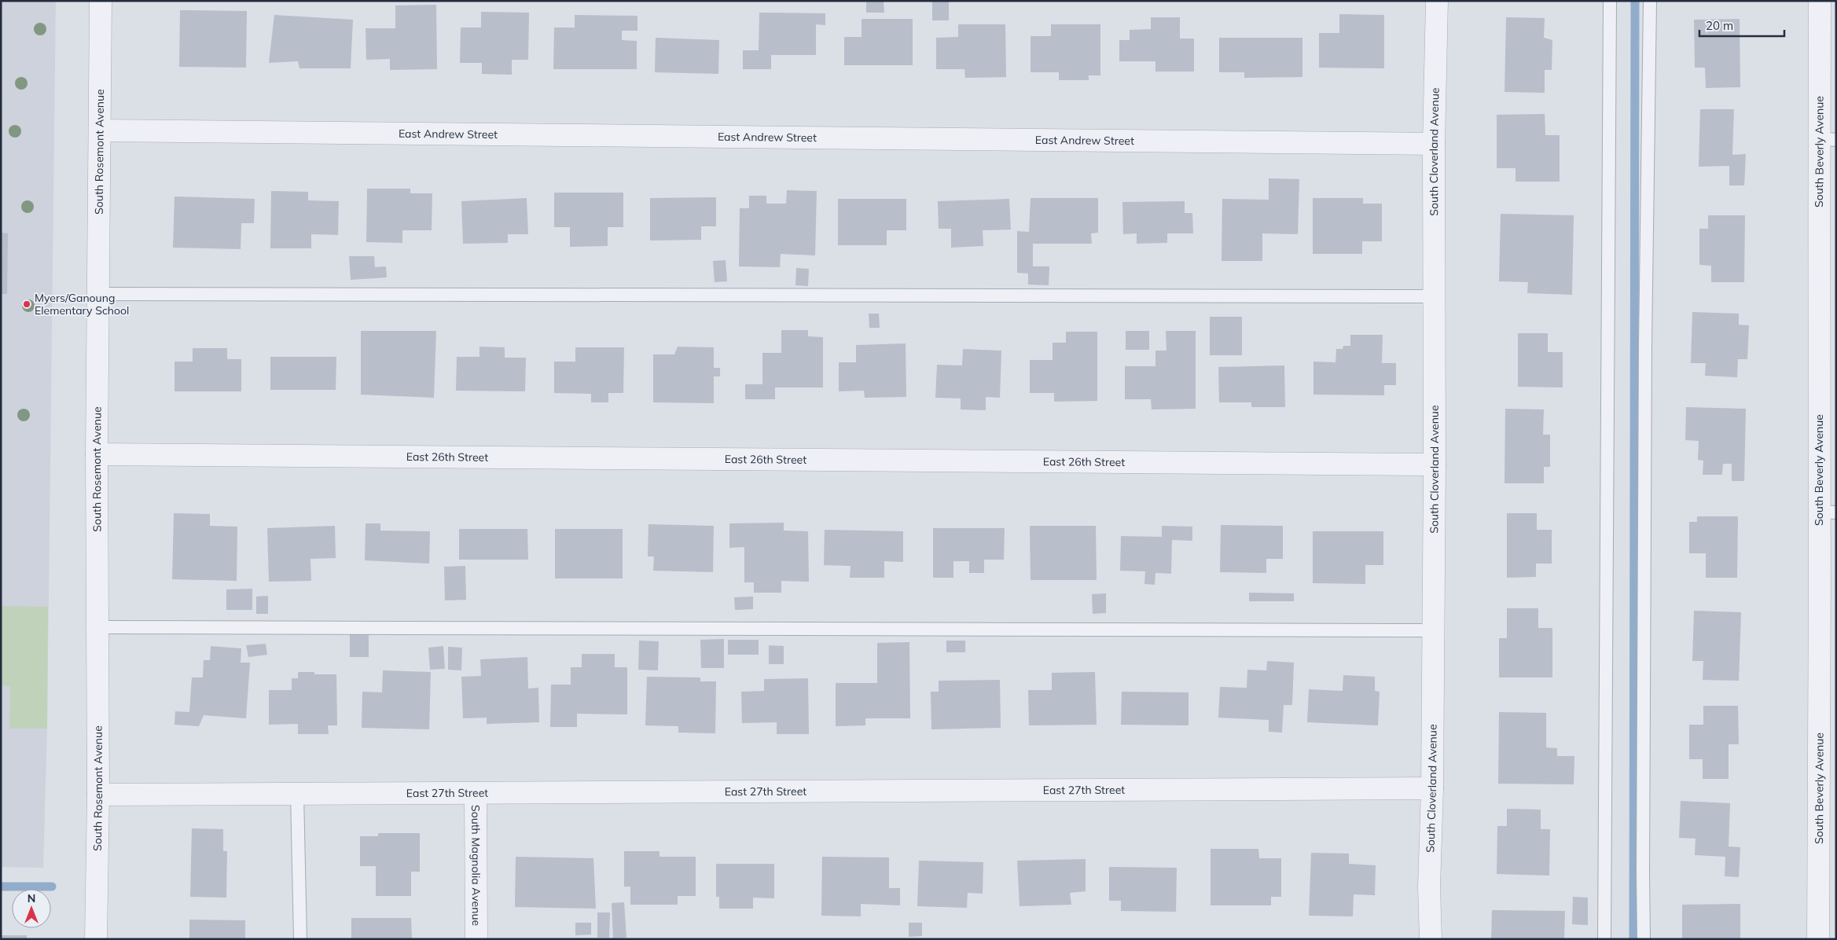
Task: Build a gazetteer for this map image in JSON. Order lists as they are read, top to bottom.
{
  "streets": {
    "street": [
      "East Andrew Street",
      "South Rosemont Avenue",
      "South Cloverland Avenue",
      "South Beverly Avenue",
      "East 26th Street",
      "East 27th Street",
      "South Magnolia Avenue"
    ]
  },
  "crossings": [
    ["East Andrew Street", "South Rosemont Avenue"],
    ["East Andrew Street", "South Cloverland Avenue"],
    ["South Rosemont Avenue", "East 26th Street"],
    ["South Rosemont Avenue", "East 27th Street"],
    ["South Cloverland Avenue", "East 26th Street"],
    ["South Cloverland Avenue", "East 27th Street"],
    ["East 27th Street", "South Magnolia Avenue"]
  ],
  "places": ["Myers/Ganoung Elementary School"],
  "scale_bar": "20 m",
  "north": "top"
}
